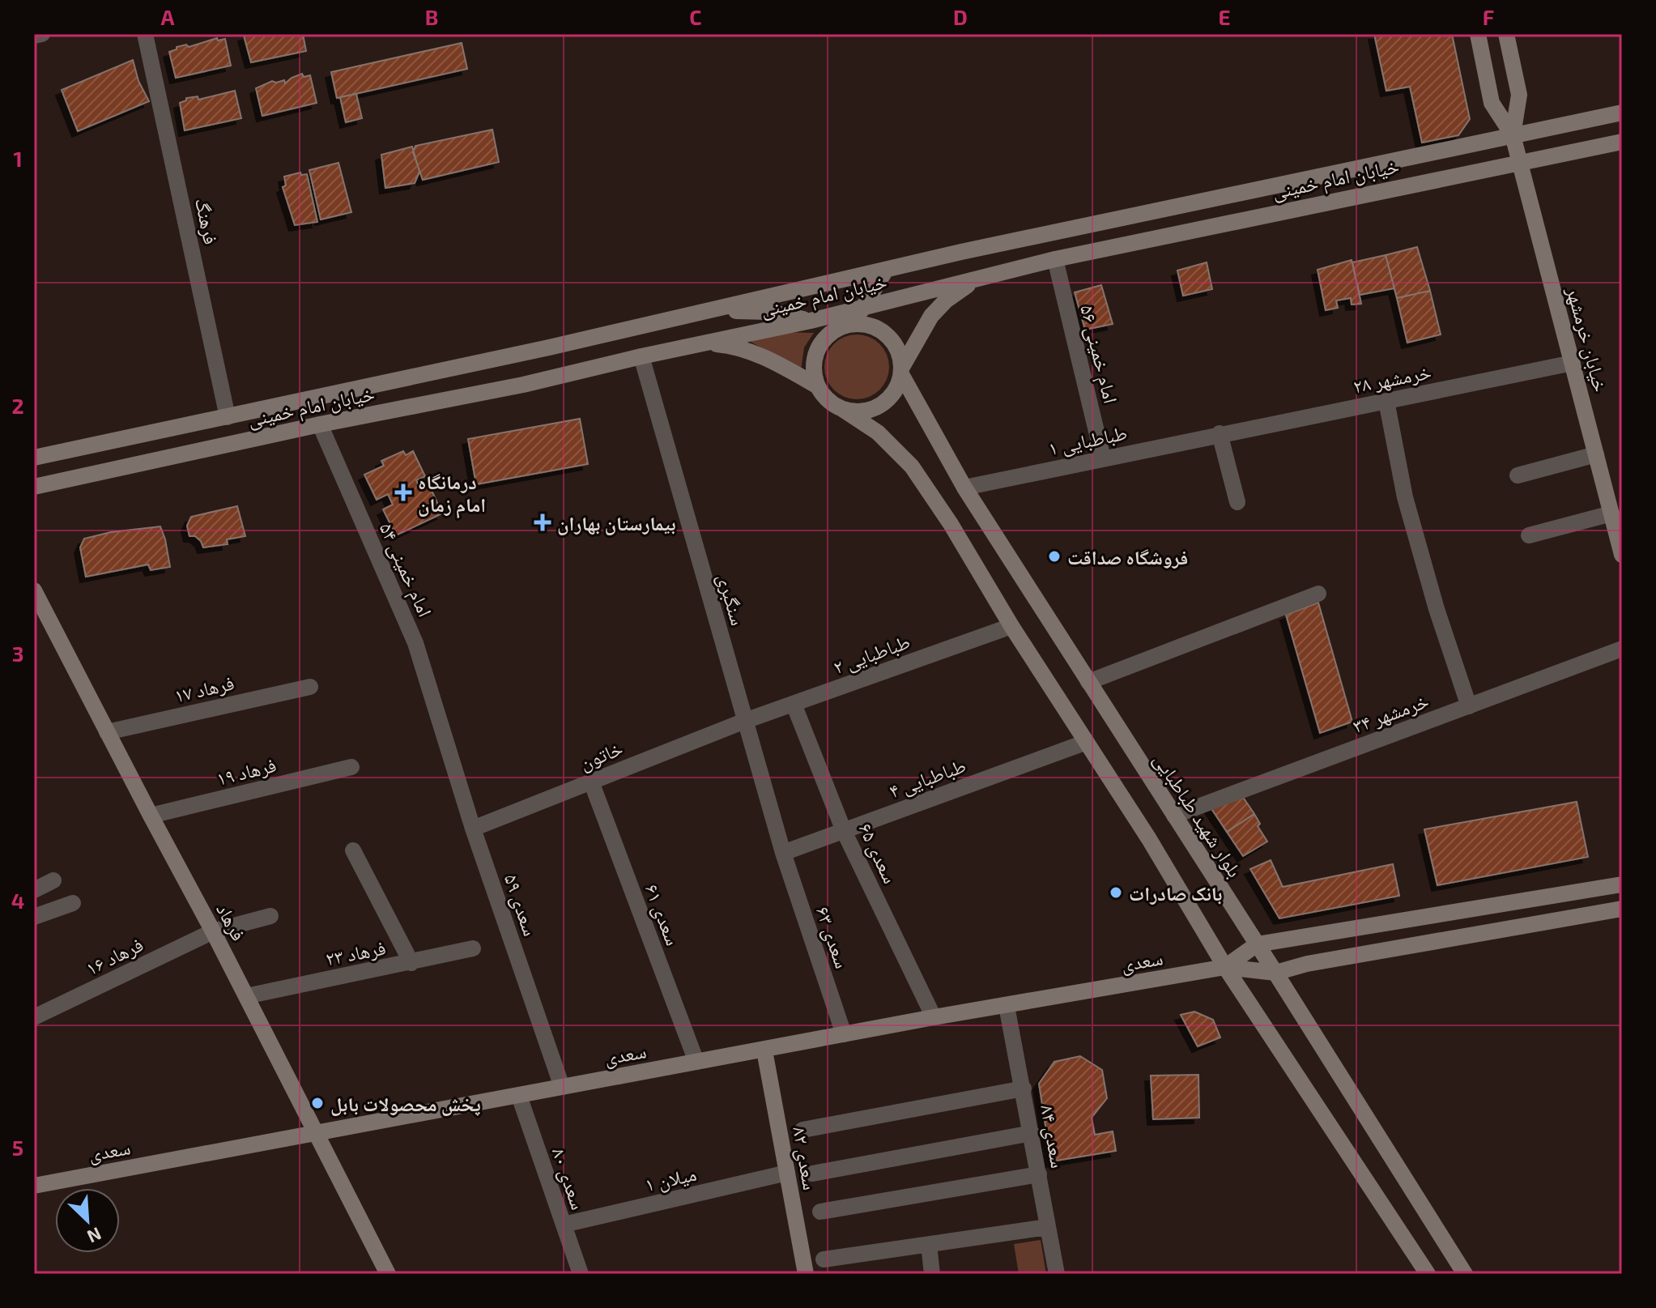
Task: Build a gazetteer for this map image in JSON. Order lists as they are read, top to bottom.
{
  "streets": {
    "main road": [
      "خیابان امام خمینی",
      "خیابان خرمشهر",
      "بلوار شهید طباطبایی",
      "فرهاد",
      "سعدی",
      "سعدی ۸۲"
    ],
    "street": [
      "فرهنگ",
      "امام خمینی ۵۶",
      "خرمشهر ۲۸",
      "طباطبایی ۱",
      "امام خمینی ۵۴",
      "سنگبری",
      "طباطبایی ۲",
      "فرهاد ۱۷",
      "خرمشهر ۳۴",
      "خاتون",
      "فرهاد ۱۹",
      "طباطبایی ۴",
      "سعدی ۶۵",
      "سعدی ۵۹",
      "سعدی ۶۱",
      "سعدی ۶۳",
      "فرهاد ۲۳",
      "فرهاد ۱۶",
      "سعدی ۸۴",
      "سعدی ۸۰",
      "میلان ۱"
    ]
  },
  "crossings": [
    ["خیابان امام خمینی", "فرهنگ"],
    ["خیابان امام خمینی", "خیابان خرمشهر"],
    ["خیابان امام خمینی", "امام خمینی ۵۶"],
    ["خیابان امام خمینی", "امام خمینی ۵۴"],
    ["خیابان امام خمینی", "سنگبری"],
    ["خیابان خرمشهر", "خرمشهر ۲۸"],
    ["امام خمینی ۵۶", "طباطبایی ۱"],
    ["خرمشهر ۲۸", "طباطبایی ۱"],
    ["طباطبایی ۱", "بلوار شهید طباطبایی"],
    ["امام خمینی ۵۴", "سعدی ۵۹"],
    ["سنگبری", "طباطبایی ۲"],
    ["سنگبری", "خاتون"],
    ["سنگبری", "طباطبایی ۴"],
    ["سنگبری", "سعدی ۶۳"],
    ["طباطبایی ۲", "خاتون"],
    ["طباطبایی ۲", "سعدی ۶۵"],
    ["فرهاد ۱۷", "فرهاد"],
    ["خرمشهر ۳۴", "بلوار شهید طباطبایی"],
    ["خاتون", "سعدی ۵۹"],
    ["خاتون", "سعدی ۶۱"],
    ["فرهاد ۱۹", "فرهاد"],
    ["طباطبایی ۴", "سعدی ۶۵"],
    ["طباطبایی ۴", "سعدی ۶۳"],
    ["سعدی ۶۵", "سعدی"],
    ["سعدی ۵۹", "سعدی"],
    ["سعدی ۶۱", "سعدی"],
    ["فرهاد", "فرهاد ۲۳"],
    ["فرهاد", "فرهاد ۱۶"],
    ["فرهاد", "سعدی"],
    ["سعدی ۶۳", "سعدی"],
    ["سعدی", "سعدی ۸۴"],
    ["سعدی", "سعدی ۸۲"],
    ["سعدی", "سعدی ۸۰"],
    ["سعدی ۸۲", "میلان ۱"],
    ["سعدی ۸۰", "میلان ۱"]
  ],
  "places": {
    "health": ["درمانگاه امام زمان", "بیمارستان بهاران"],
    "other": ["فروشگاه صداقت", "بانک صادرات", "پخش محصولات بابل"]
  },
  "north": "bottom right",
  "grid": {
    "columns": [
      "A",
      "B",
      "C",
      "D",
      "E",
      "F"
    ],
    "rows": [
      "1",
      "2",
      "3",
      "4",
      "5"
    ]
  }
}
